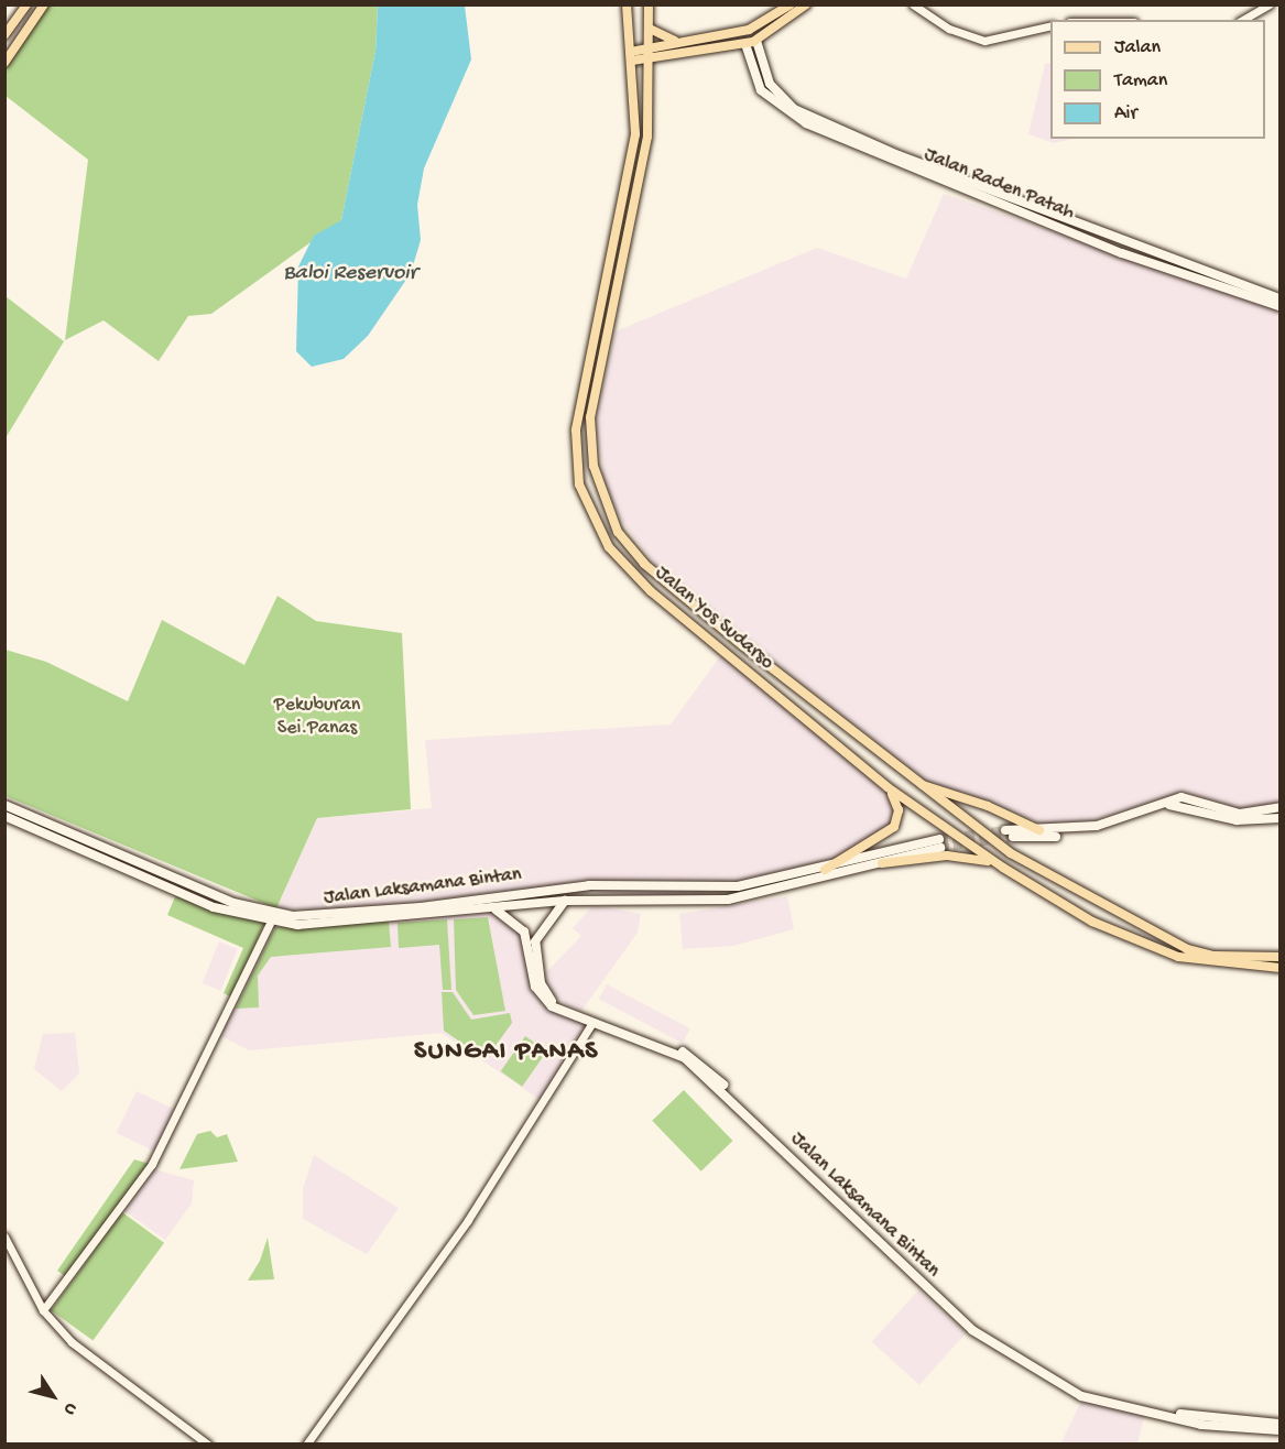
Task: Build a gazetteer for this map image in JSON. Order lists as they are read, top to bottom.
{
  "streets": {
    "main road": ["Jalan Raden Patah", "Jalan Yos Sudarso", "Jalan Laksamana Bintan"]
  },
  "districts": ["SUNGAI PANAS"],
  "water": ["Baloi Reservoir"],
  "parks": ["Pekuburan Sei.Panas"],
  "legend": ["Jalan", "Taman", "Air"],
  "north": "bottom right"
}
